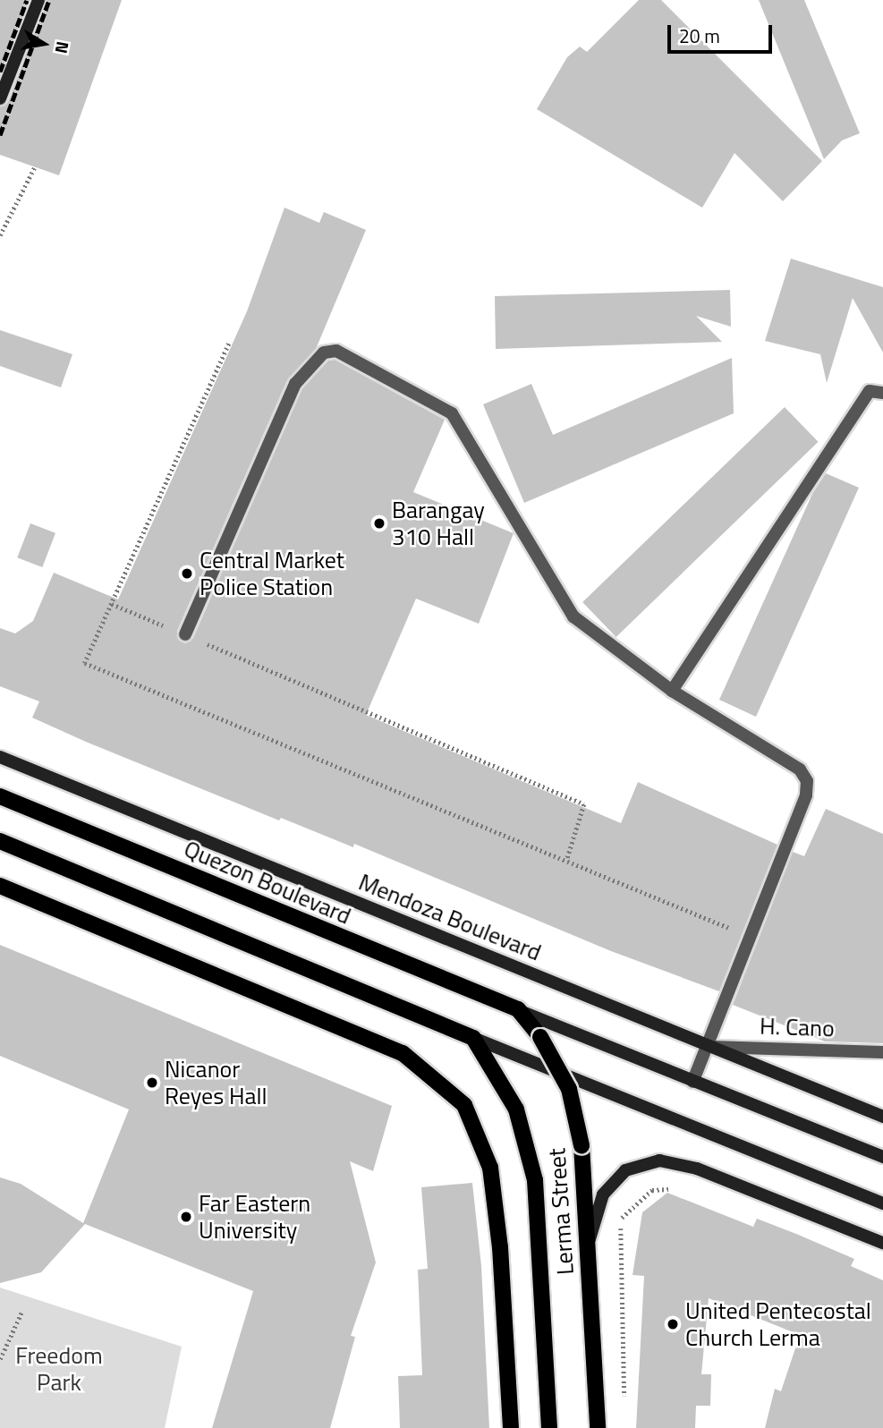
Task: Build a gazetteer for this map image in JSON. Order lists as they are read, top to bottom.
{
  "streets": {
    "main road": ["Quezon Boulevard", "Mendoza Boulevard", "Lerma Street"],
    "street": ["H. Cano"]
  },
  "crossings": [
    ["Quezon Boulevard", "Lerma Street"],
    ["Mendoza Boulevard", "H. Cano"]
  ],
  "parks": ["Freedom Park"],
  "places": [
    "Barangay 310 Hall",
    "Central Market Police Station",
    "Nicanor Reyes Hall",
    "Far Eastern University",
    "United Pentecostal Church Lerma"
  ],
  "scale_bar": "20 m",
  "north": "right"
}
